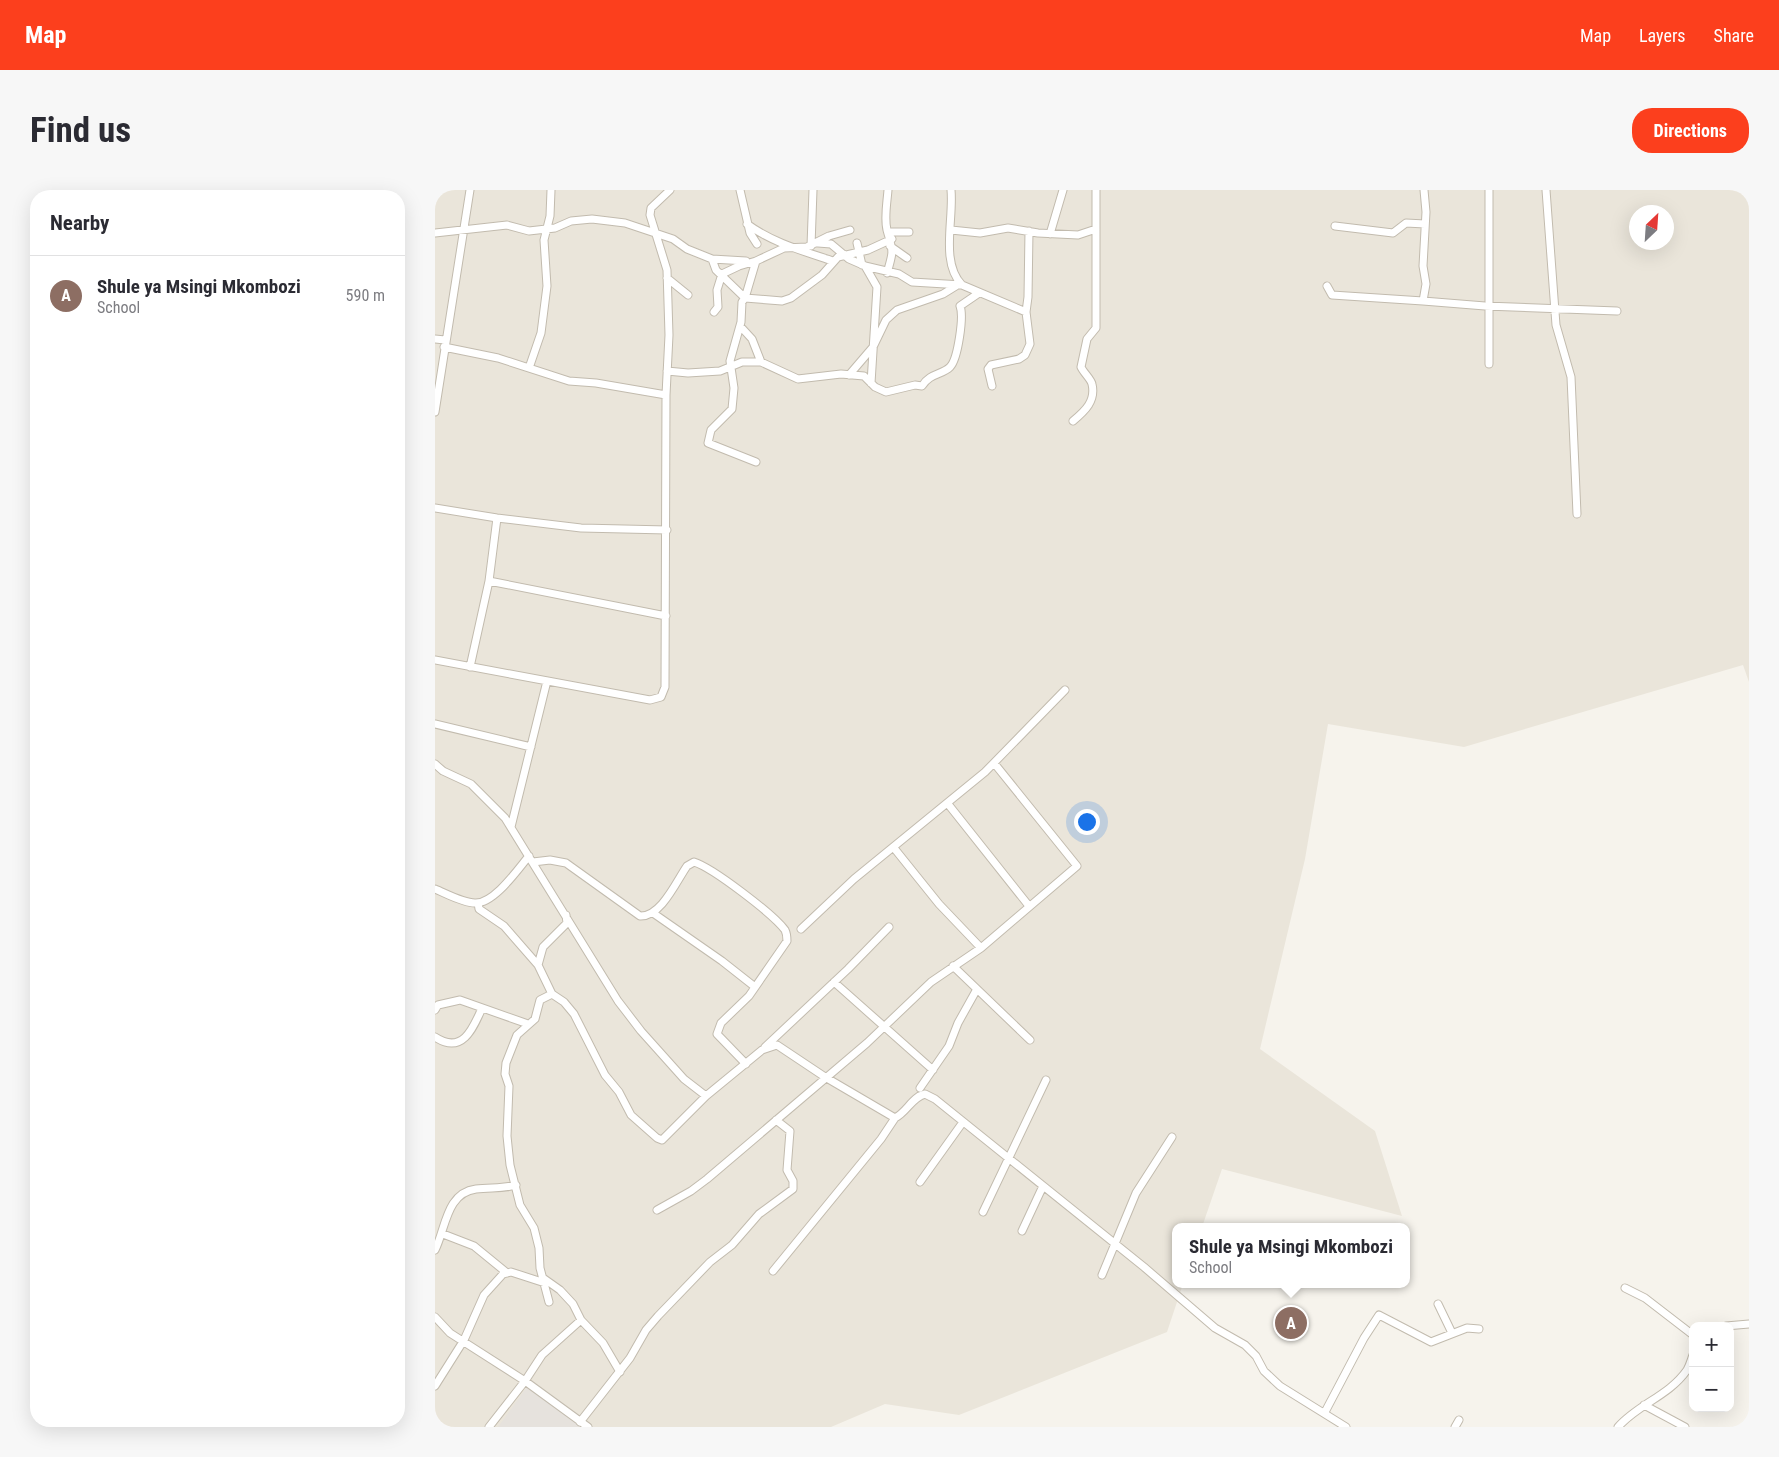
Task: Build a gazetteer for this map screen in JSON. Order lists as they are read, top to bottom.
{
  "north": "top right",
  "page": {
    "header": "Map",
    "nav": ["Map", "Layers", "Share"],
    "buttons": "Directions",
    "title": "Find us",
    "heading": "Nearby",
    "list": [
      {
        "mark": "A",
        "name": "Shule ya Msingi Mkombozi",
        "note": "School",
        "value": "590 m"
      }
    ],
    "popup": ["Shule ya Msingi Mkombozi", "School"],
    "pins": "A",
    "map_buttons": ["+", "−"]
  }
}
